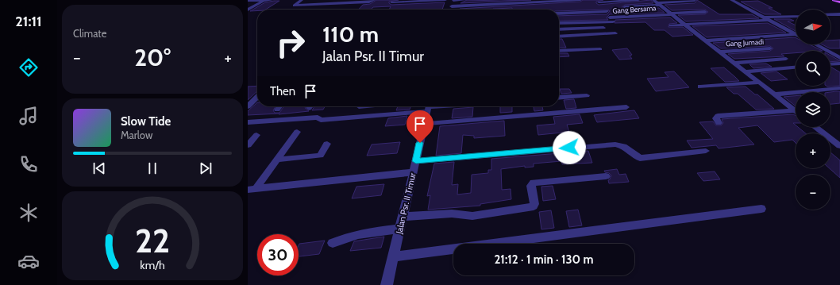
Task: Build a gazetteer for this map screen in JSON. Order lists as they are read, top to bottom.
{
  "streets": {
    "street": ["Gang Bersama", "Gang Jumadi", "Jalan Psr. II Timur"]
  },
  "north": "right",
  "page": {
    "tabs": "21:11",
    "tile": "Climate",
    "map_buttons": ["+", "−"],
    "turn": ["110 m", "Jalan Psr. II Timur"],
    "heat": ["−", "20°", "+"],
    "then": "Then",
    "song": ["Slow Tide", "Marlow"],
    "limit": "30",
    "trip": "21:12 · 1 min · 130 m",
    "gauge": ["22", "km/h"]
  }
}
